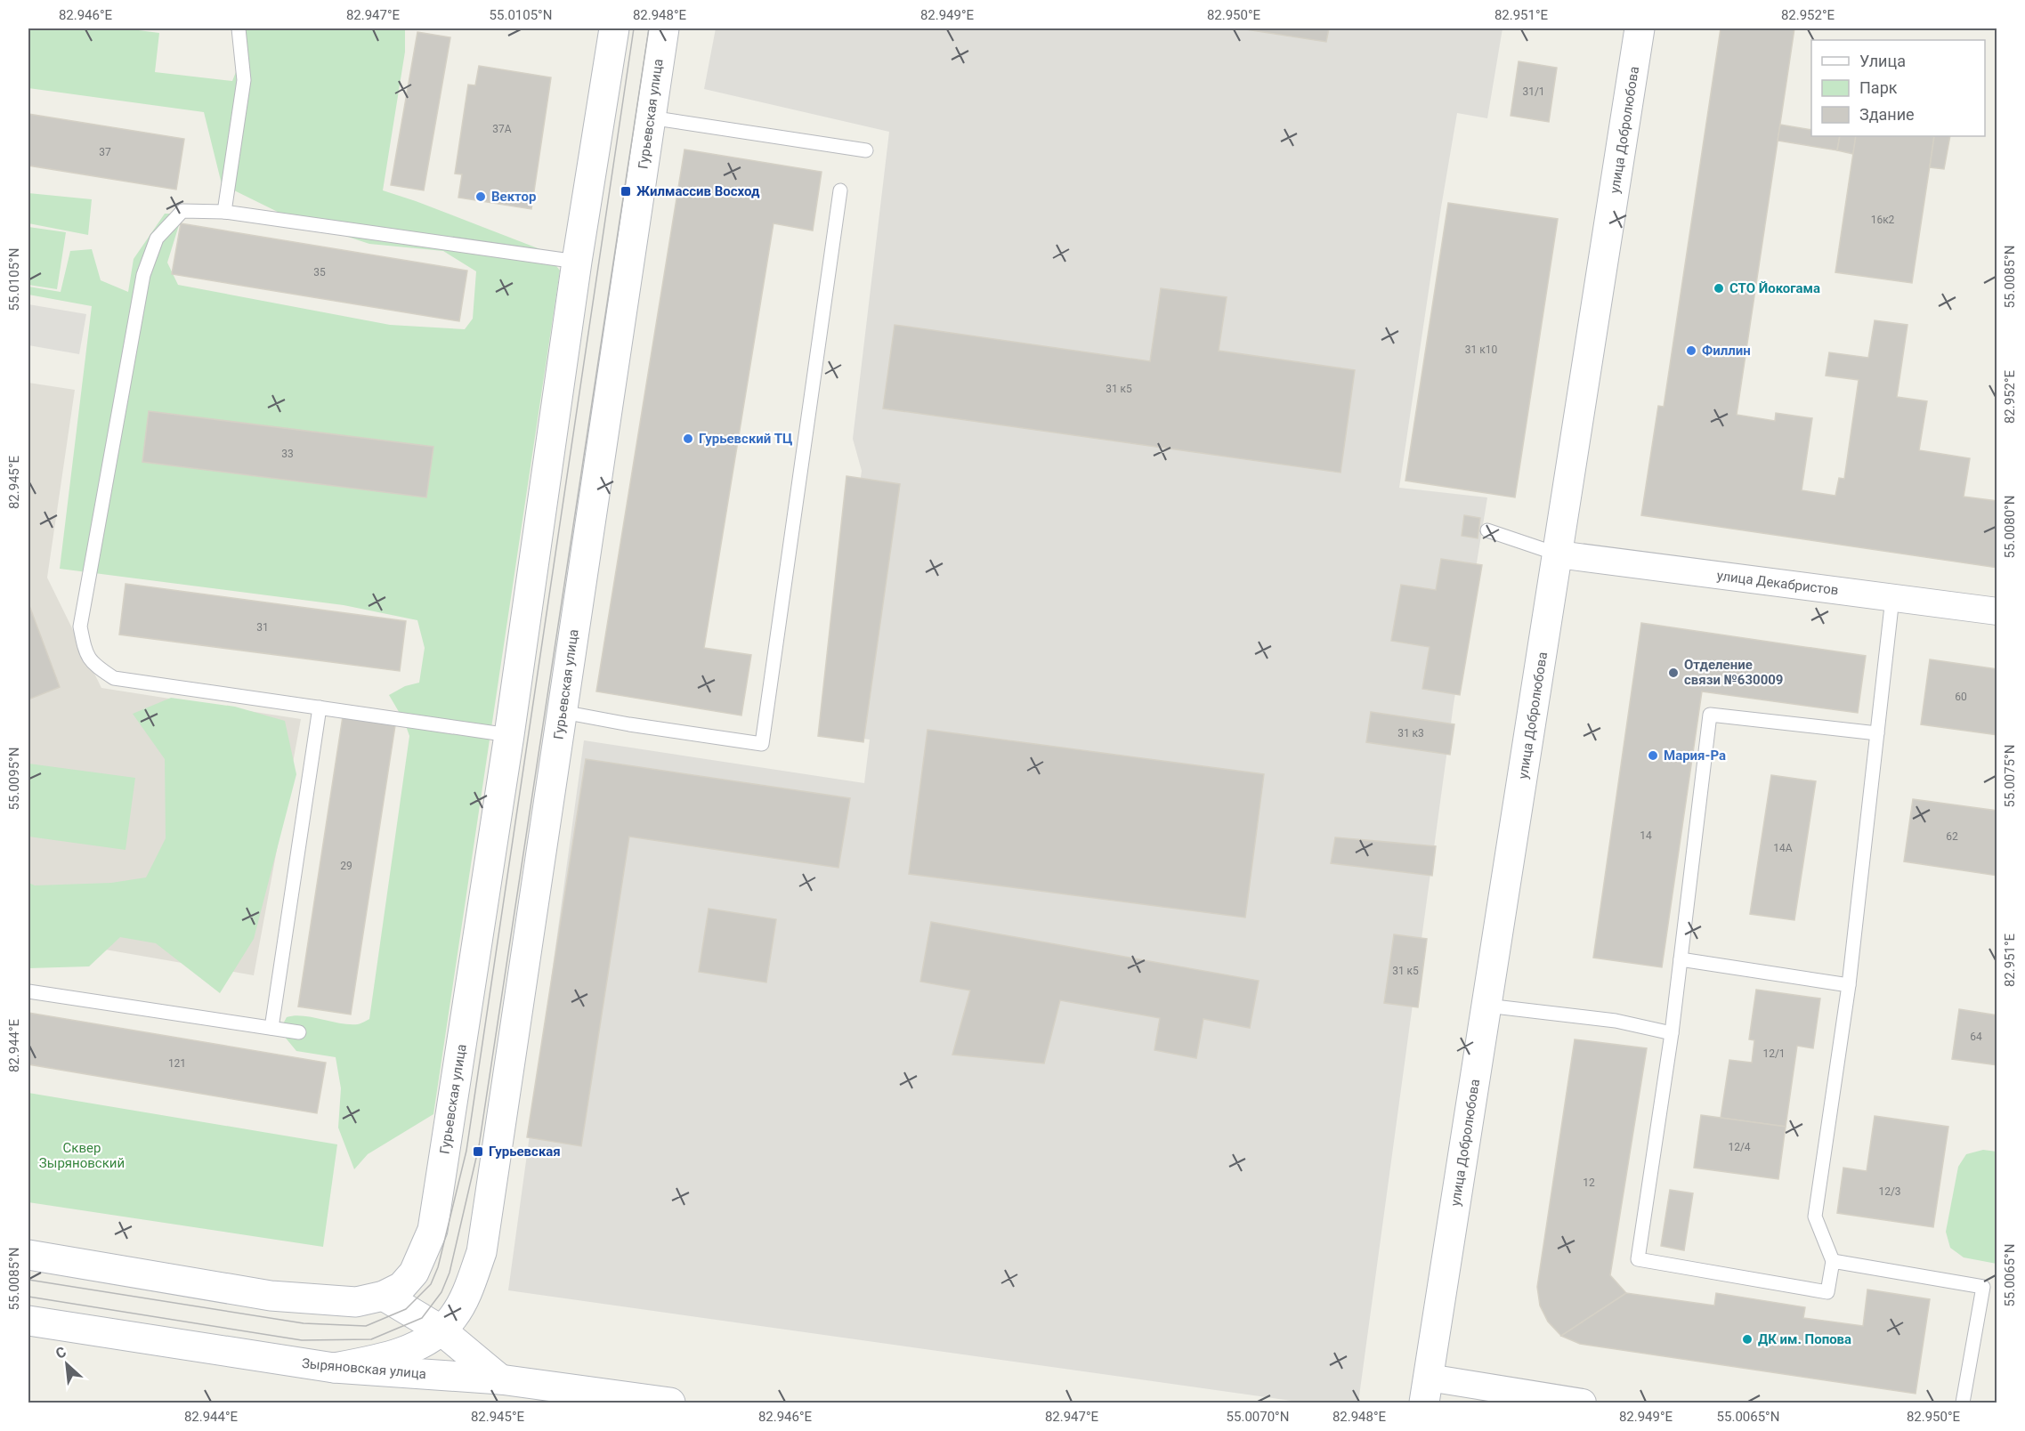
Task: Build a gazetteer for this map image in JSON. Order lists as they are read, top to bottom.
{
  "streets": {
    "main road": ["Гурьевская улица", "улица Добролюбова", "Зыряновская улица"],
    "street": ["улица Декабристов"]
  },
  "crossings": [
    ["улица Добролюбова", "улица Декабристов"]
  ],
  "parks": ["Cквер Зыряновский"],
  "places": {
    "transit": ["Жилмассив Восход", "Гурьевская"],
    "other": [
      "Вектор",
      "СТО Йокогама",
      "Филлин",
      "Гурьевский ТЦ",
      "Отделение связи №630009",
      "Мария-Ра",
      "ДК им. Попова"
    ]
  },
  "house_numbers": [
    "31/1",
    "37А",
    "37",
    "16к2",
    "35",
    "31 к10",
    "31 к5",
    "33",
    "31",
    "60",
    "31 к3",
    "14",
    "62",
    "14А",
    "29",
    "31 к5",
    "64",
    "12/1",
    "121",
    "12/4",
    "12",
    "12/3"
  ],
  "legend": ["Улица", "Парк", "Здание"],
  "north": "top left",
  "coordinates": [
    "82.946°E",
    "82.947°E",
    "55.0105°N",
    "82.948°E",
    "82.949°E",
    "82.950°E",
    "82.951°E",
    "82.952°E",
    "55.0085°N",
    "82.945°E",
    "55.0080°N",
    "55.0075°N",
    "55.0095°N",
    "82.944°E",
    "55.0065°N",
    "55.0070°N"
  ]
}
